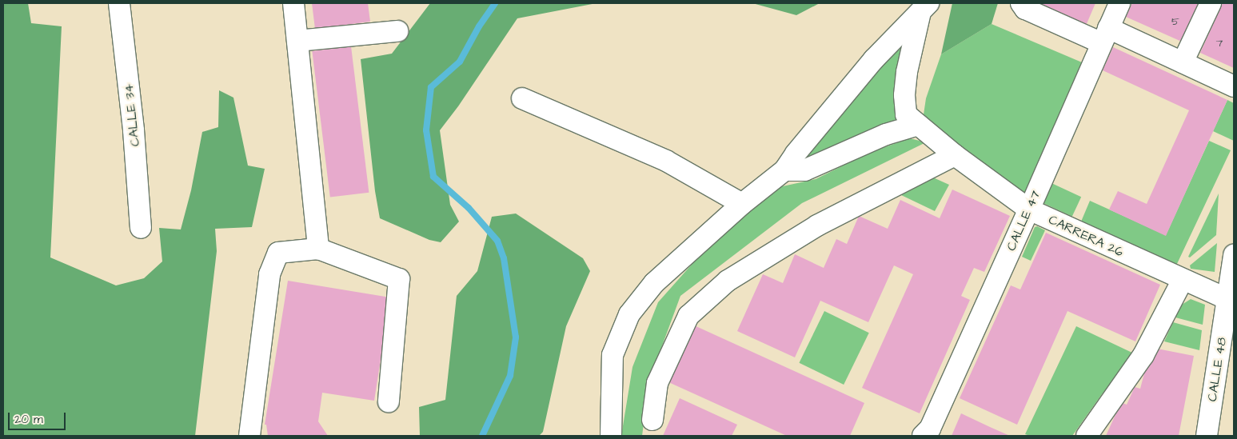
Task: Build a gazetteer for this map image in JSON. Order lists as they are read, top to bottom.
{
  "streets": {
    "street": [
      "CALLE 34",
      "CALLE 47",
      "CARRERA 26",
      "CALLE 48"
    ]
  },
  "crossings": [
    ["CALLE 47", "CARRERA 26"],
    ["CARRERA 26", "CALLE 48"]
  ],
  "house_numbers": ["5", "7"],
  "scale_bar": "20 m"
}
